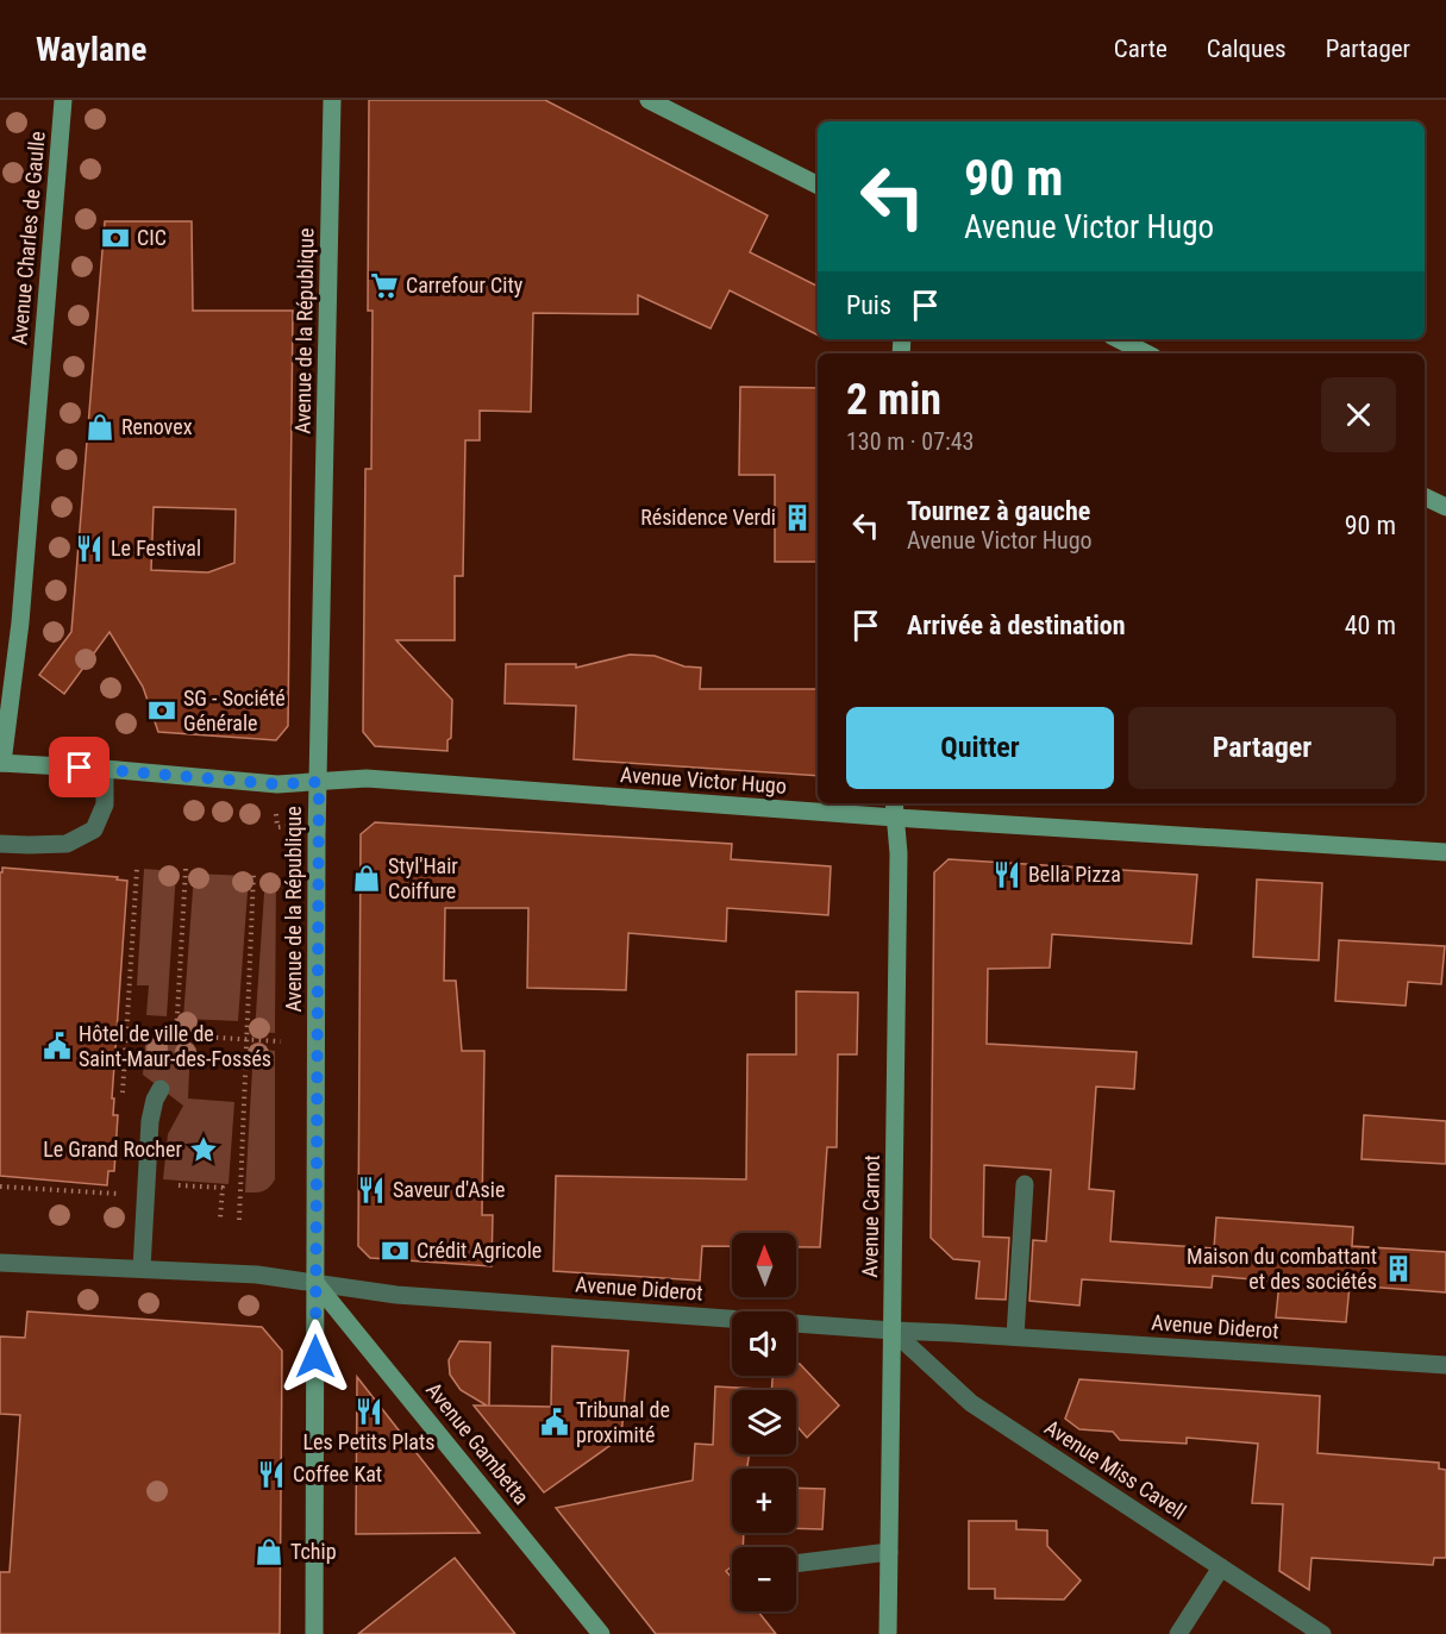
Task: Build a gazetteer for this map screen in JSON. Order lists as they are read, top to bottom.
{
  "streets": {
    "street": [
      "Avenue Charles de Gaulle",
      "Avenue de la République",
      "Avenue Victor Hugo",
      "Avenue Carnot",
      "Avenue Diderot",
      "Avenue Gambetta",
      "Avenue Miss Cavell"
    ]
  },
  "crossings": [
    ["Avenue Charles de Gaulle", "Avenue Victor Hugo"],
    ["Avenue de la République", "Avenue Victor Hugo"],
    ["Avenue de la République", "Avenue Diderot"],
    ["Avenue de la République", "Avenue Gambetta"],
    ["Avenue Victor Hugo", "Avenue Carnot"],
    ["Avenue Carnot", "Avenue Diderot"],
    ["Avenue Carnot", "Avenue Miss Cavell"],
    ["Avenue Diderot", "Avenue Gambetta"],
    ["Avenue Diderot", "Avenue Miss Cavell"]
  ],
  "places": {
    "bank": ["CIC", "SG - Société Générale", "Crédit Agricole"],
    "supermarket": ["Carrefour City"],
    "shop": ["Renovex", "Styl'Hair Coiffure", "Tchip"],
    "building": ["Résidence Verdi", "Maison du combattant et des sociétés"],
    "restaurant": [
      "Le Festival",
      "Bella Pizza",
      "Saveur d'Asie",
      "Les Petits Plats",
      "Coffee Kat"
    ],
    "public building": ["Hôtel de ville de Saint-Maur-des-Fossés", "Tribunal de proximité"],
    "place": ["Le Grand Rocher"]
  },
  "north": "top",
  "page": {
    "header": "Waylane",
    "nav": ["Carte", "Calques", "Partager"],
    "turn": ["90 m", "Avenue Victor Hugo"],
    "then": "Puis",
    "heading": ["2 min", "130 m · 07:43"],
    "list": [
      {
        "name": "Tournez à gauche",
        "note": "Avenue Victor Hugo",
        "value": "90 m"
      },
      {
        "name": "Arrivée à destination",
        "value": "40 m"
      }
    ],
    "buttons": ["Quitter", "Partager"],
    "map_buttons": ["+", "−"]
  }
}
